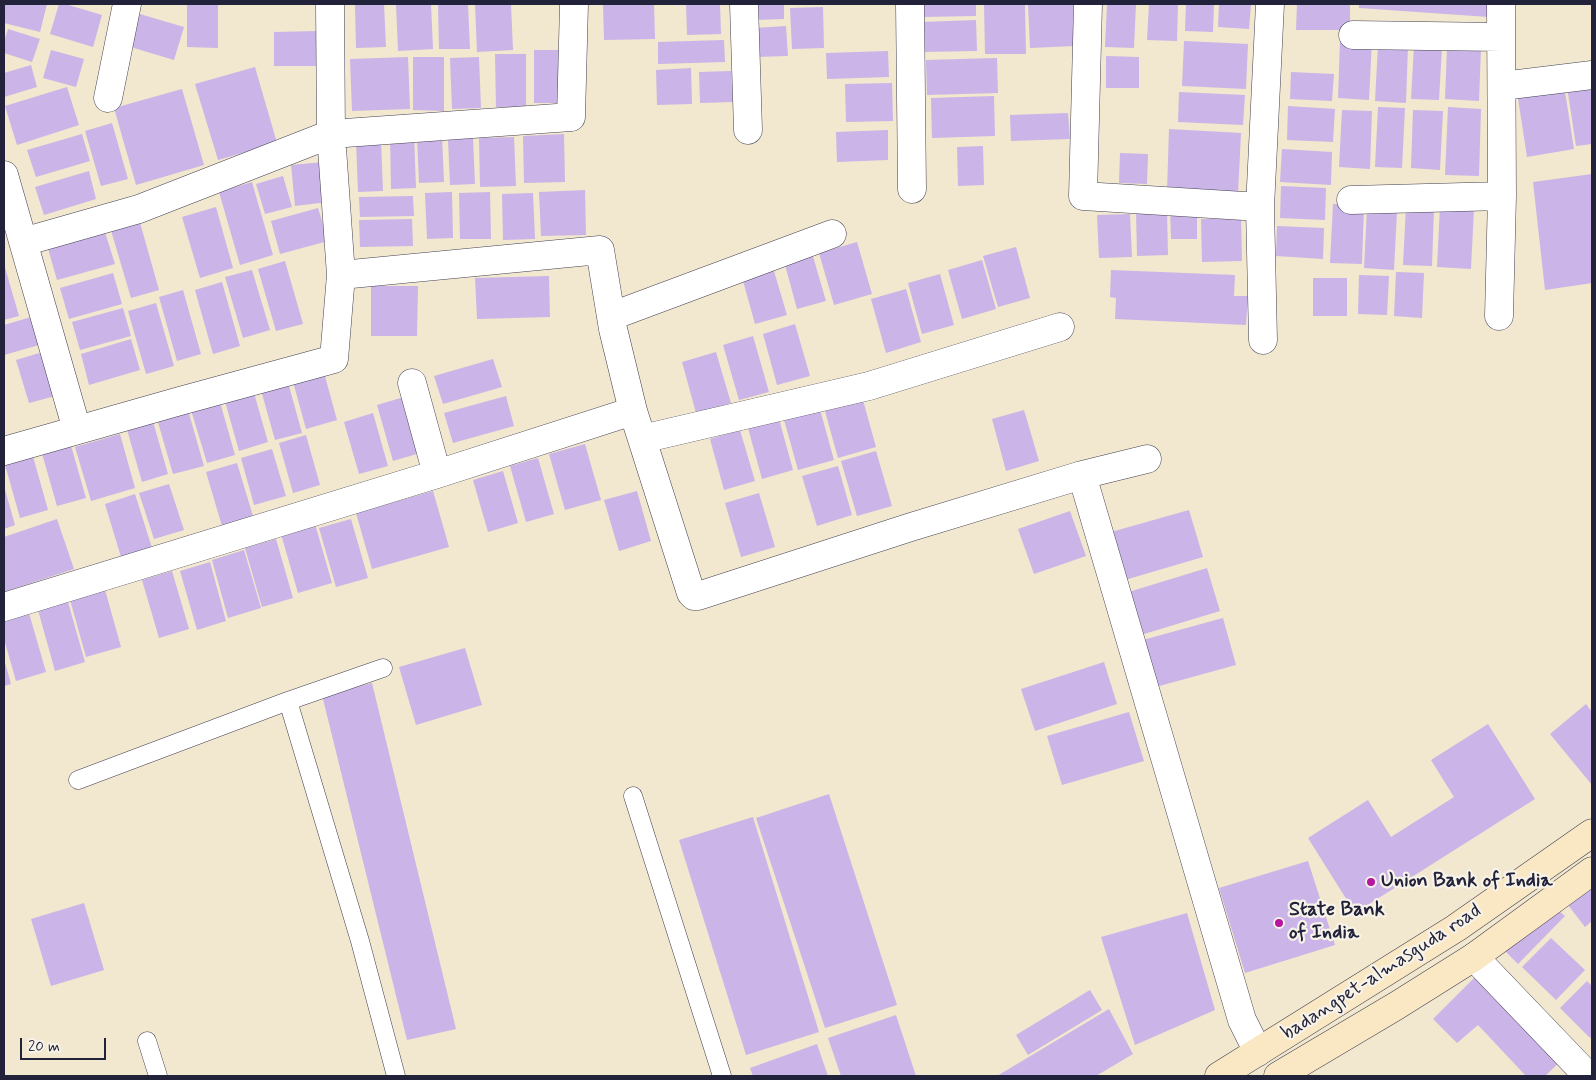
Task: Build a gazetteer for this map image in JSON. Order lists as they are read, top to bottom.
{
  "streets": {
    "street": ["badangpet-almasguda road"]
  },
  "places": ["Union Bank of India", "State Bank of India"],
  "scale_bar": "20 m"
}
